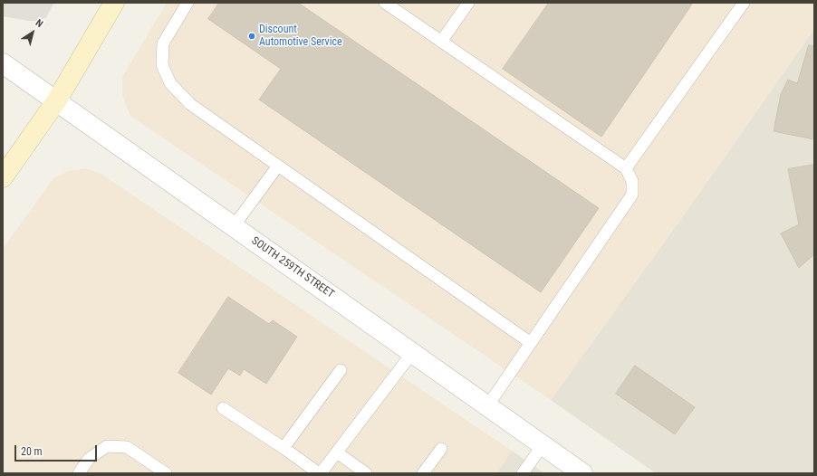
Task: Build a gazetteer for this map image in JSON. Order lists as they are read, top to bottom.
{
  "streets": {
    "street": ["SOUTH 259TH STREET"]
  },
  "places": ["Discount Automotive Service"],
  "scale_bar": "20 m",
  "north": "top right"
}
